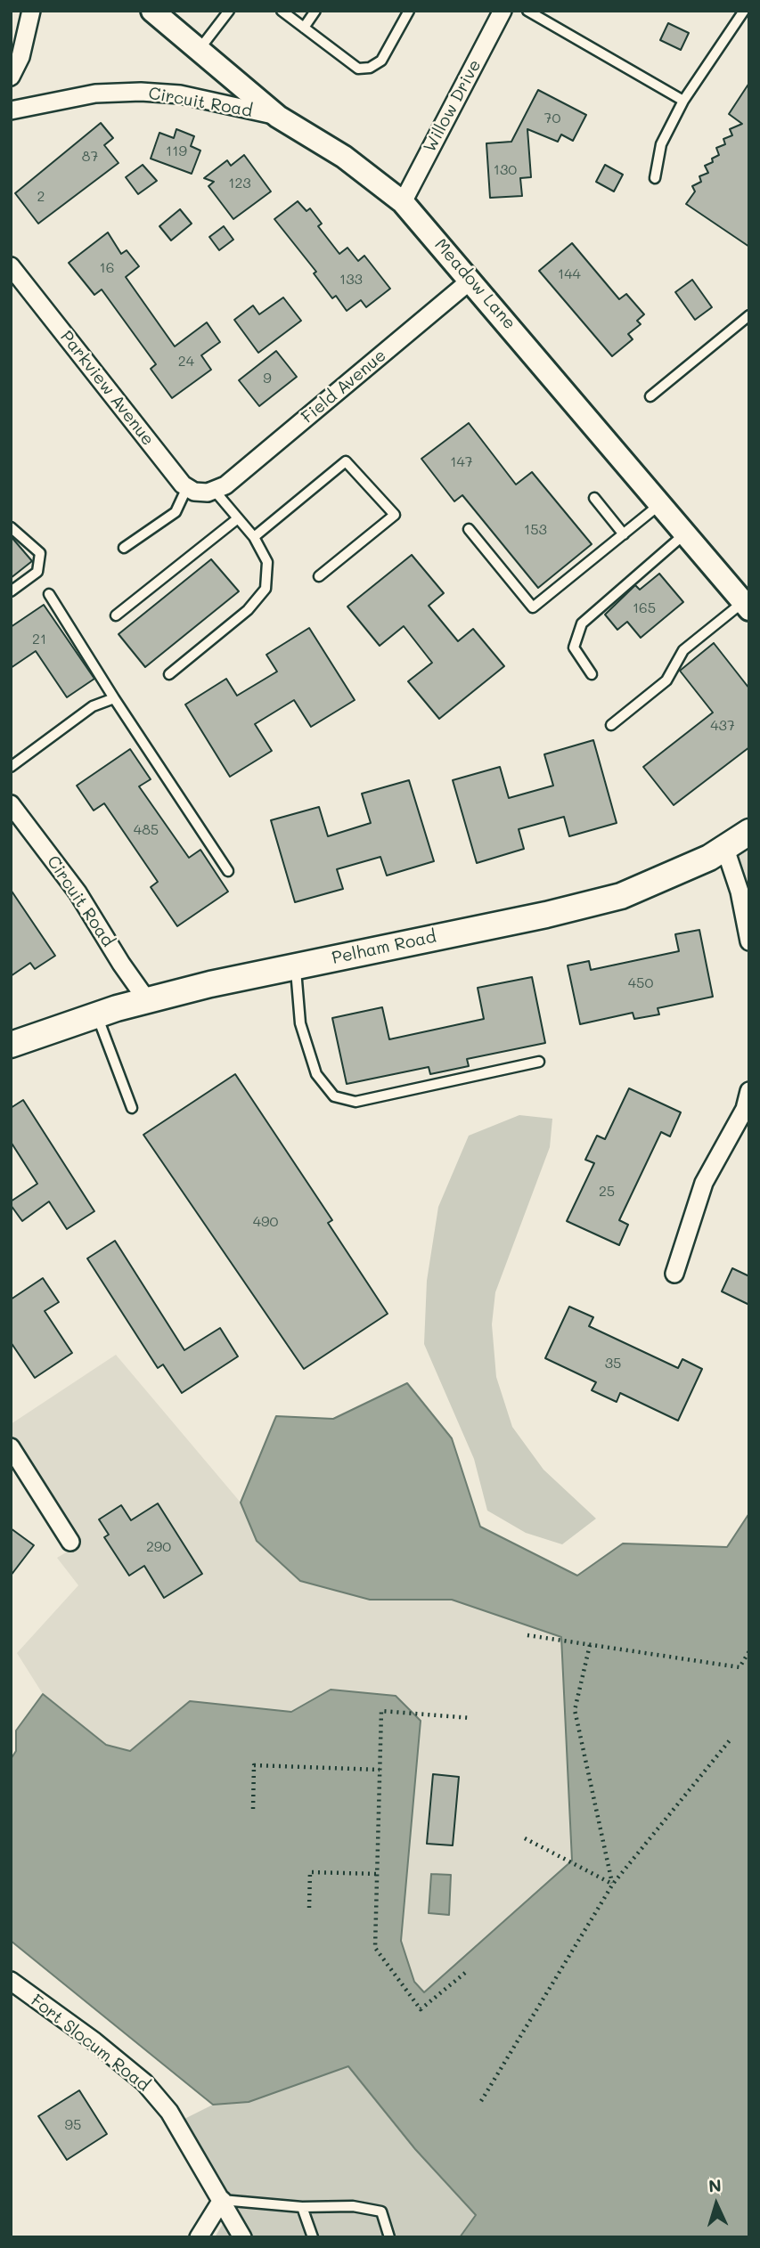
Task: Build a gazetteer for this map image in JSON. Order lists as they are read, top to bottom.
{
  "streets": {
    "main road": ["Pelham Road"],
    "street": [
      "Circuit Road",
      "Willow Drive",
      "Meadow Lane",
      "Field Avenue",
      "Parkview Avenue",
      "Fort Slocum Road"
    ]
  },
  "crossings": [
    ["Circuit Road", "Meadow Lane"],
    ["Circuit Road", "Pelham Road"],
    ["Willow Drive", "Meadow Lane"],
    ["Meadow Lane", "Field Avenue"]
  ],
  "house_numbers": [
    "70",
    "119",
    "87",
    "130",
    "123",
    "2",
    "16",
    "144",
    "133",
    "24",
    "9",
    "147",
    "153",
    "165",
    "21",
    "437",
    "485",
    "450",
    "25",
    "490",
    "35",
    "290",
    "95"
  ],
  "north": "top"
}
